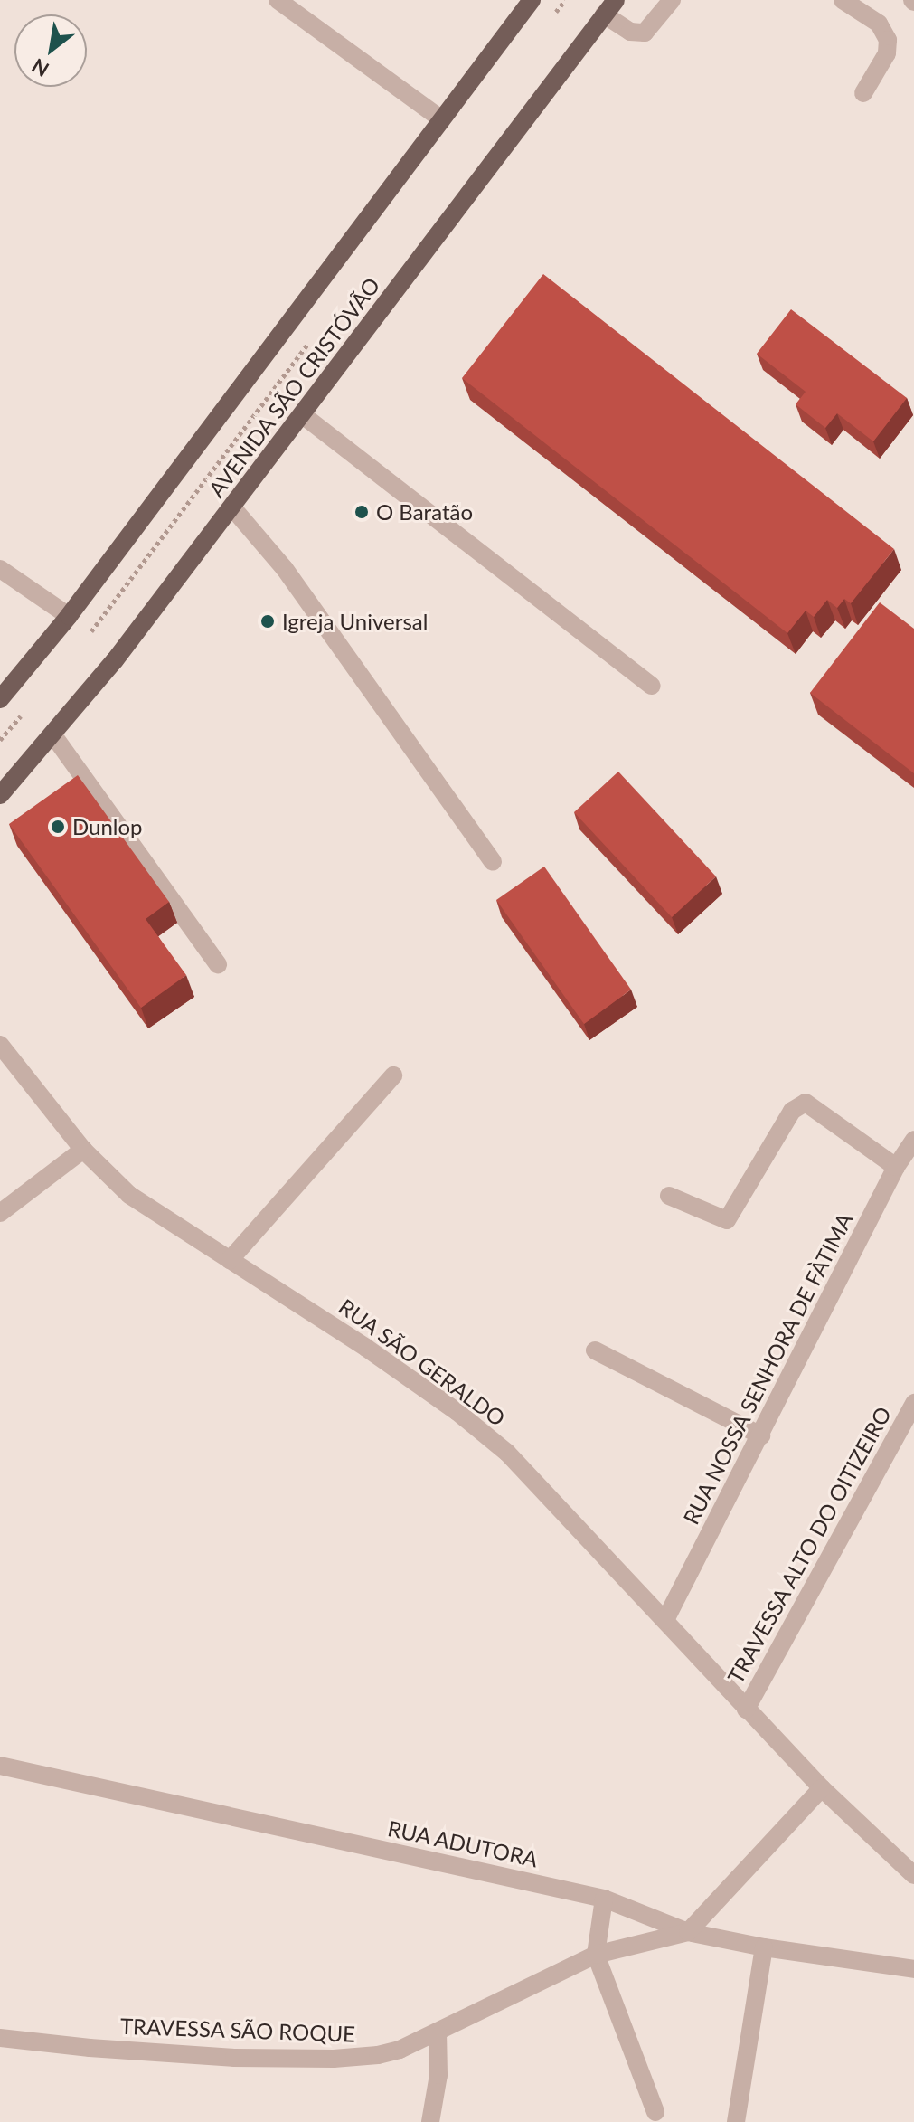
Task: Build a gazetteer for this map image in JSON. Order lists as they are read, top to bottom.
{
  "streets": {
    "main road": ["AVENIDA SÃO CRISTÓVÃO"],
    "street": [
      "RUA SÃO GERALDO",
      "RUA NOSSA SENHORA DE FÀTIMA",
      "TRAVESSA ALTO DO OITIZEIRO",
      "RUA ADUTORA",
      "TRAVESSA SÃO ROQUE"
    ]
  },
  "crossings": [
    ["RUA SÃO GERALDO", "RUA NOSSA SENHORA DE FÀTIMA"],
    ["RUA SÃO GERALDO", "TRAVESSA ALTO DO OITIZEIRO"],
    ["RUA ADUTORA", "TRAVESSA SÃO ROQUE"]
  ],
  "places": ["O Baratão", "Igreja Universal", "Dunlop"],
  "north": "bottom left"
}
